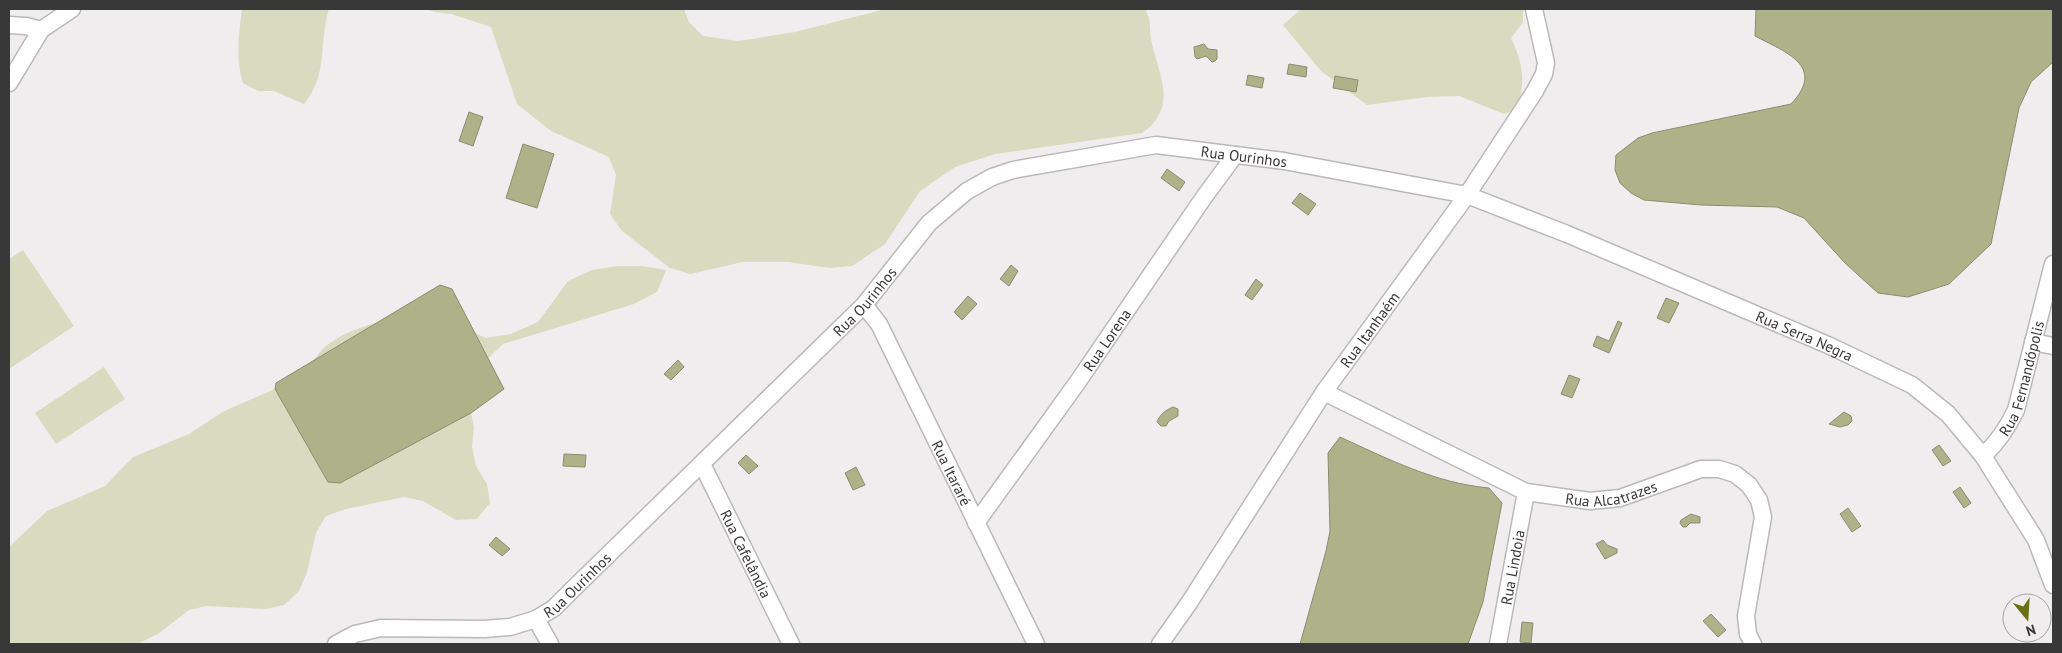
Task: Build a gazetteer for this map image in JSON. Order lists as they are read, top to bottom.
{
  "streets": {
    "street": [
      "Rua Ourinhos",
      "Rua Itanhaém",
      "Rua Serra Negra",
      "Rua Lorena",
      "Rua Fernandópolis",
      "Rua Itararé",
      "Rua Alcatrazes",
      "Rua Cafelândia",
      "Rua Lindoia"
    ]
  },
  "crossings": [
    ["Rua Ourinhos", "Rua Itanhaém"],
    ["Rua Ourinhos", "Rua Serra Negra"],
    ["Rua Ourinhos", "Rua Lorena"],
    ["Rua Ourinhos", "Rua Itararé"],
    ["Rua Ourinhos", "Rua Cafelândia"],
    ["Rua Itanhaém", "Rua Serra Negra"],
    ["Rua Itanhaém", "Rua Alcatrazes"],
    ["Rua Serra Negra", "Rua Fernandópolis"],
    ["Rua Lorena", "Rua Itararé"],
    ["Rua Alcatrazes", "Rua Lindoia"]
  ],
  "north": "bottom"
}
